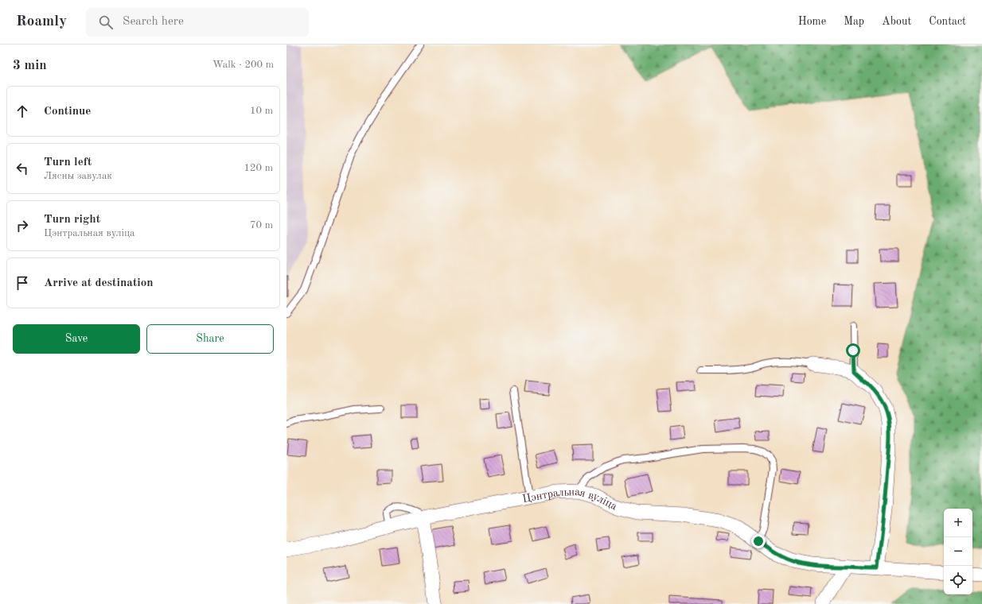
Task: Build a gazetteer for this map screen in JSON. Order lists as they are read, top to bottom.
{
  "streets": {
    "street": ["Цэнтральная вуліца"]
  },
  "page": {
    "header": "Roamly",
    "search": "Search here",
    "nav": [
      "Home",
      "Map",
      "About",
      "Contact"
    ],
    "heading": ["3 min", "Walk · 200 m"],
    "list": [
      ["Continue", "10 m"],
      ["Turn left", "Лясны завулак", "120 m"],
      ["Turn right", "Цэнтральная вуліца", "70 m"],
      "Arrive at destination"
    ],
    "buttons": ["Save", "Share"],
    "map_buttons": ["+", "−"]
  }
}
